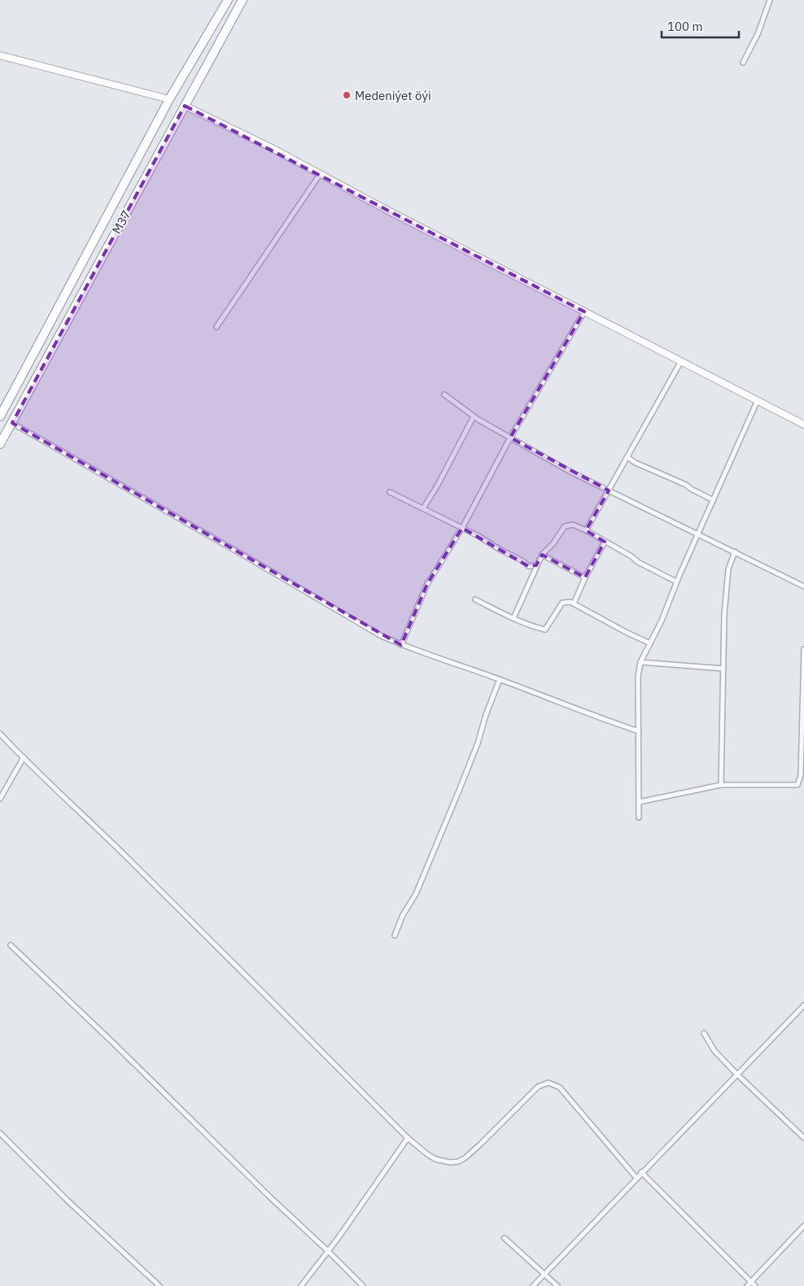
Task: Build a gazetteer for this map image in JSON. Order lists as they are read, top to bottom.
{
  "streets": {
    "highway": ["M37"]
  },
  "places": ["Medeniýet öýi"],
  "scale_bar": "100 m"
}
